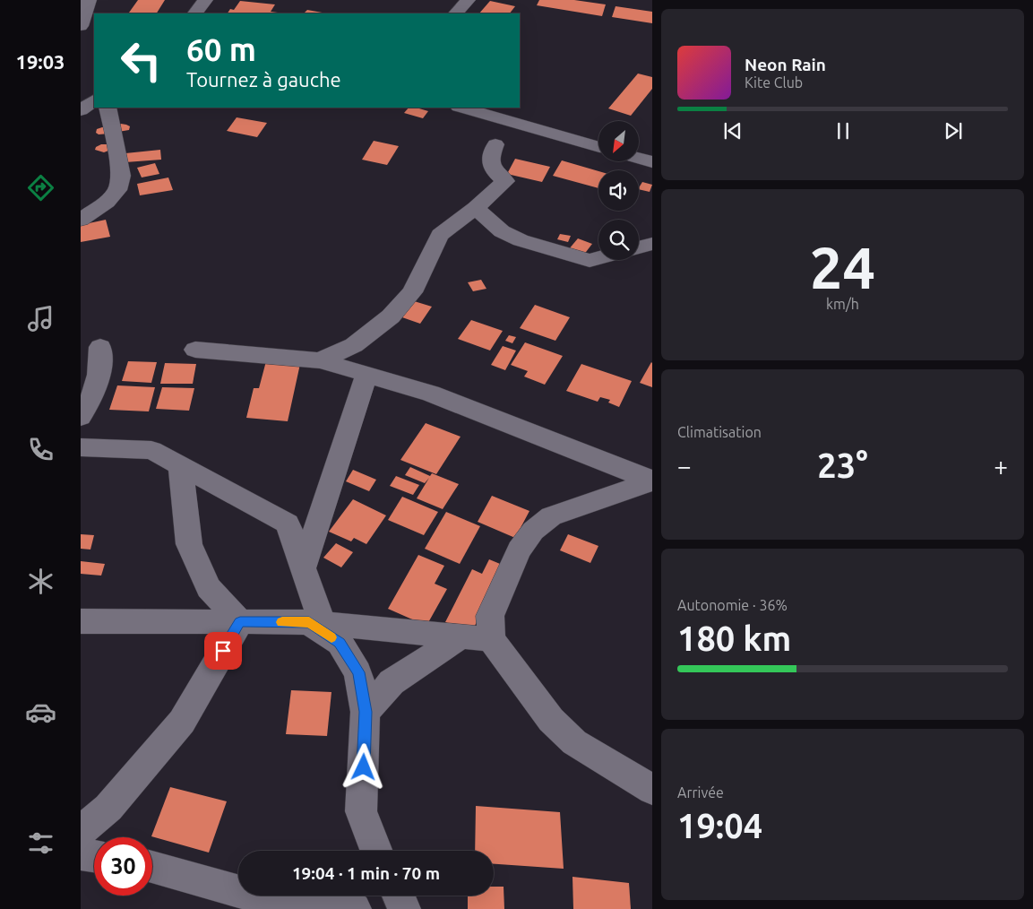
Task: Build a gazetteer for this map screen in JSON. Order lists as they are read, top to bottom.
{
  "north": "bottom left",
  "page": {
    "tabs": "19:03",
    "turn": ["60 m", "Tournez à gauche"],
    "song": ["Neon Rain", "Kite Club"],
    "tile": [
      ["24", "km/h"],
      "Climatisation",
      ["Autonomie · 36%", "180 km"],
      ["Arrivée", "19:04"]
    ],
    "heat": ["−", "23°", "+"],
    "limit": "30",
    "trip": "19:04 · 1 min · 70 m"
  }
}
